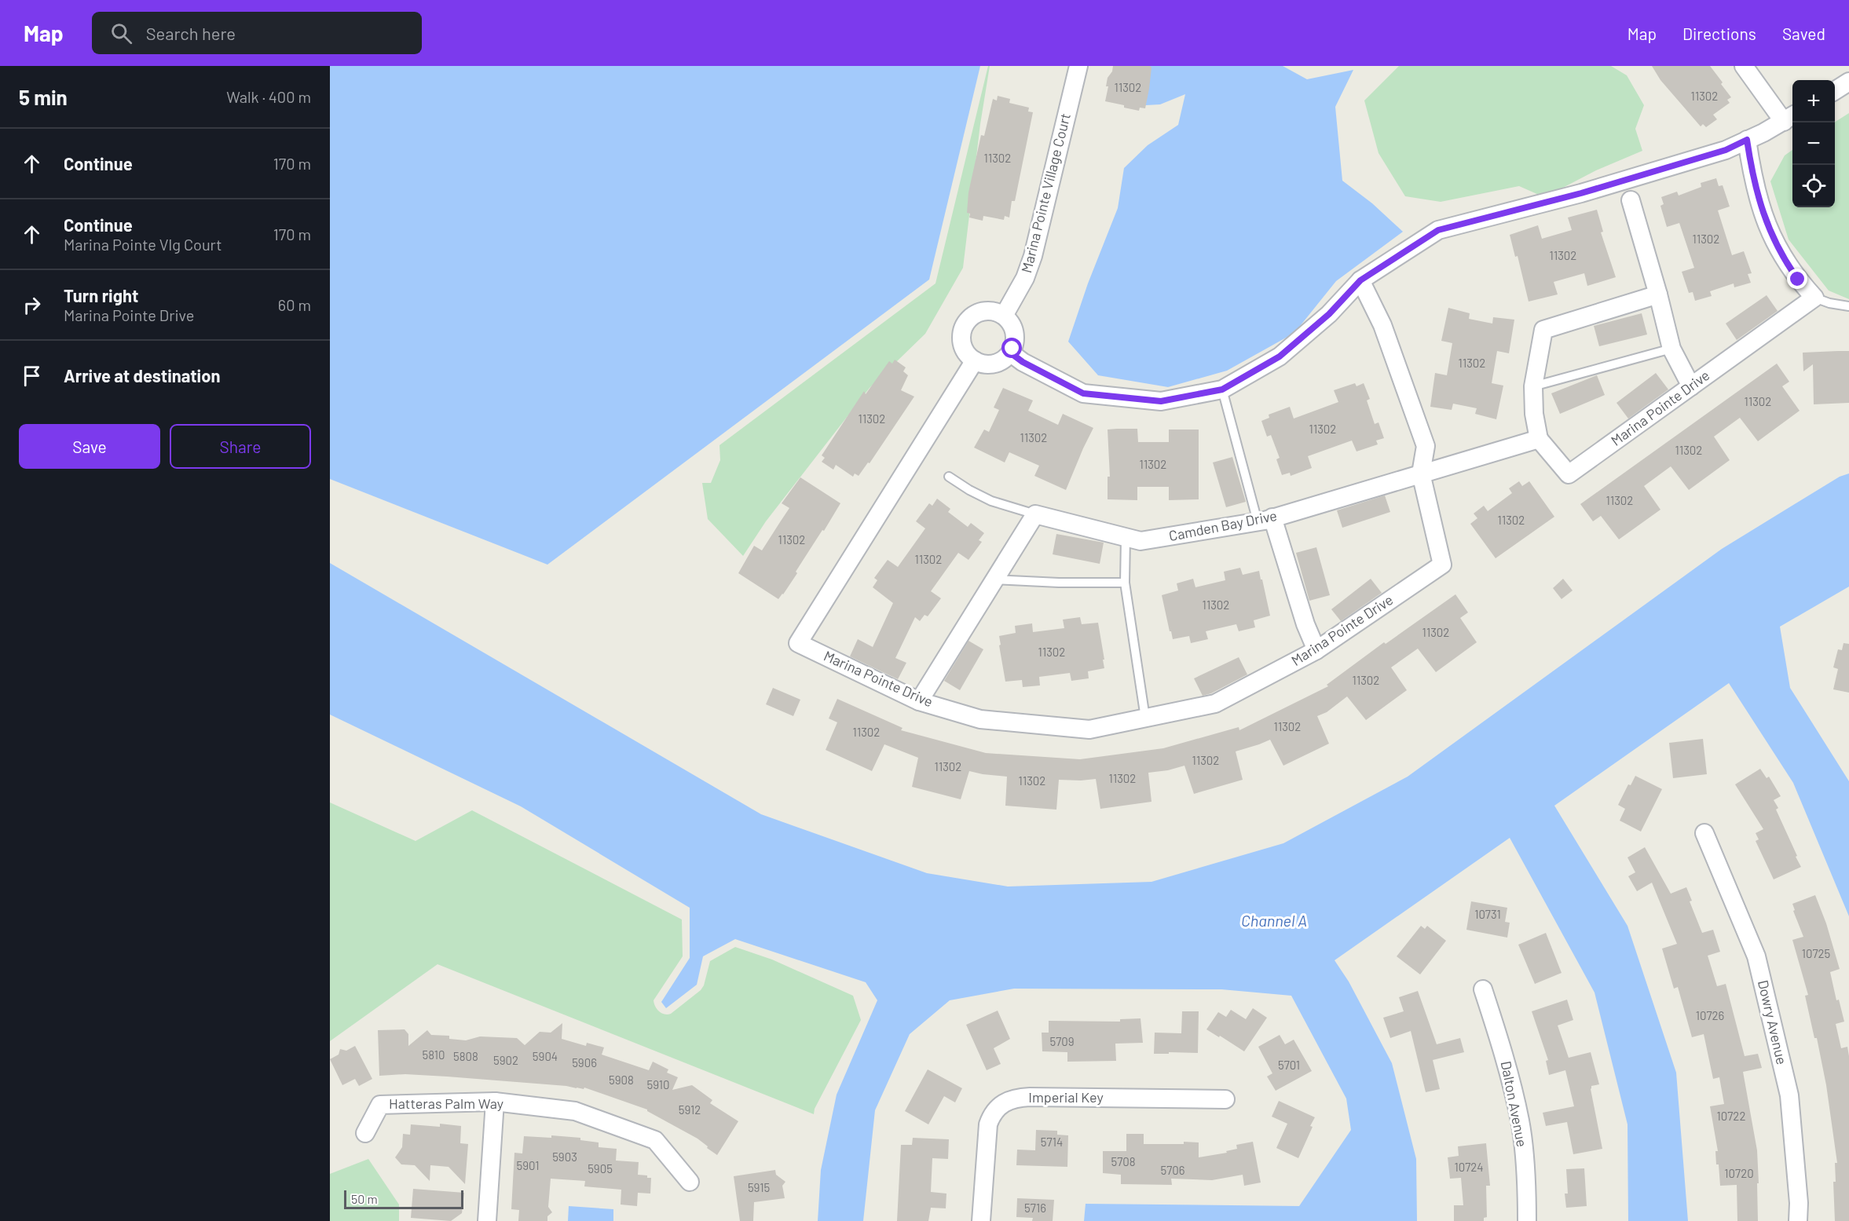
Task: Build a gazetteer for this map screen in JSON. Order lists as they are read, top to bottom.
{
  "streets": {
    "street": [
      "Marina Pointe Village Court",
      "Marina Pointe Drive",
      "Camden Bay Drive",
      "Dowry Avenue",
      "Imperial Key",
      "Hatteras Palm Way",
      "Dalton Avenue"
    ]
  },
  "crossings": [
    ["Marina Pointe Village Court", "Marina Pointe Drive"],
    ["Marina Pointe Drive", "Camden Bay Drive"]
  ],
  "water": ["Channel A"],
  "house_numbers": [
    "11302",
    "11302",
    "11302",
    "11302",
    "11302",
    "11302",
    "11302",
    "11302",
    "11302",
    "11302",
    "11302",
    "11302",
    "11302",
    "11302",
    "11302",
    "11302",
    "11302",
    "11302",
    "11302",
    "11302",
    "11302",
    "11302",
    "11302",
    "11302",
    "11302",
    "11302",
    "10731",
    "10725",
    "10726",
    "5709",
    "5810",
    "5808",
    "5904",
    "5902",
    "5906",
    "5701",
    "5908",
    "5910",
    "5912",
    "10722",
    "5714",
    "5903",
    "5708",
    "5901",
    "10724",
    "5905",
    "5706",
    "10720",
    "5915",
    "5716"
  ],
  "scale_bar": "50 m",
  "page": {
    "header": "Map",
    "search": "Search here",
    "nav": ["Map", "Directions", "Saved"],
    "heading": ["5 min", "Walk · 400 m"],
    "map_buttons": ["+", "−"],
    "list": [
      ["Continue", "170 m"],
      ["Continue", "Marina Pointe Vlg Court", "170 m"],
      ["Turn right", "Marina Pointe Drive", "60 m"],
      "Arrive at destination"
    ],
    "buttons": ["Save", "Share"],
    "scale": "50 m"
  }
}
